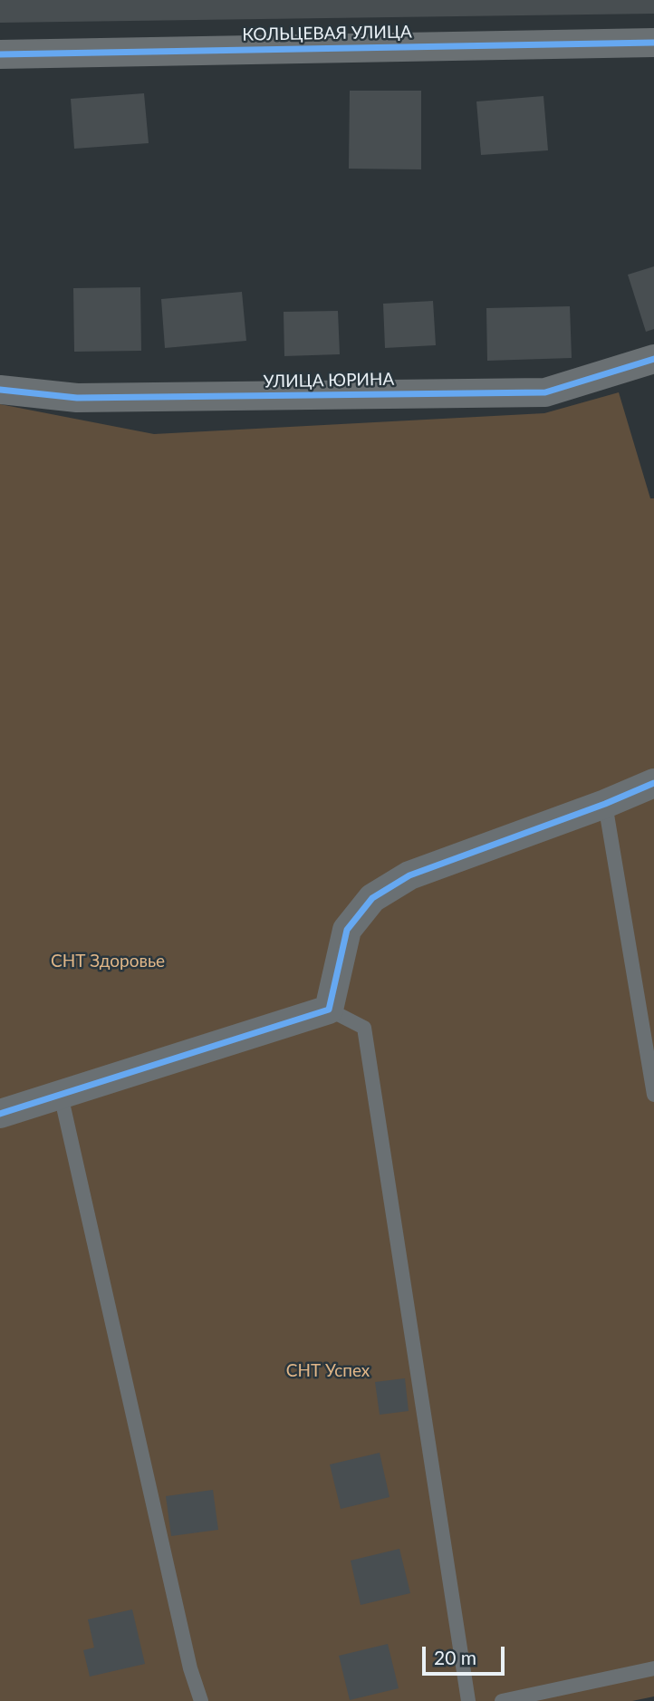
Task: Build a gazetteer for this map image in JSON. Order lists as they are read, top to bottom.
{
  "streets": {
    "street": ["КОЛЬЦЕВАЯ УЛИЦА", "УЛИЦА ЮРИНА"]
  },
  "parks": ["СНТ Здоровье", "СНТ Успех"],
  "scale_bar": "20 m"
}
